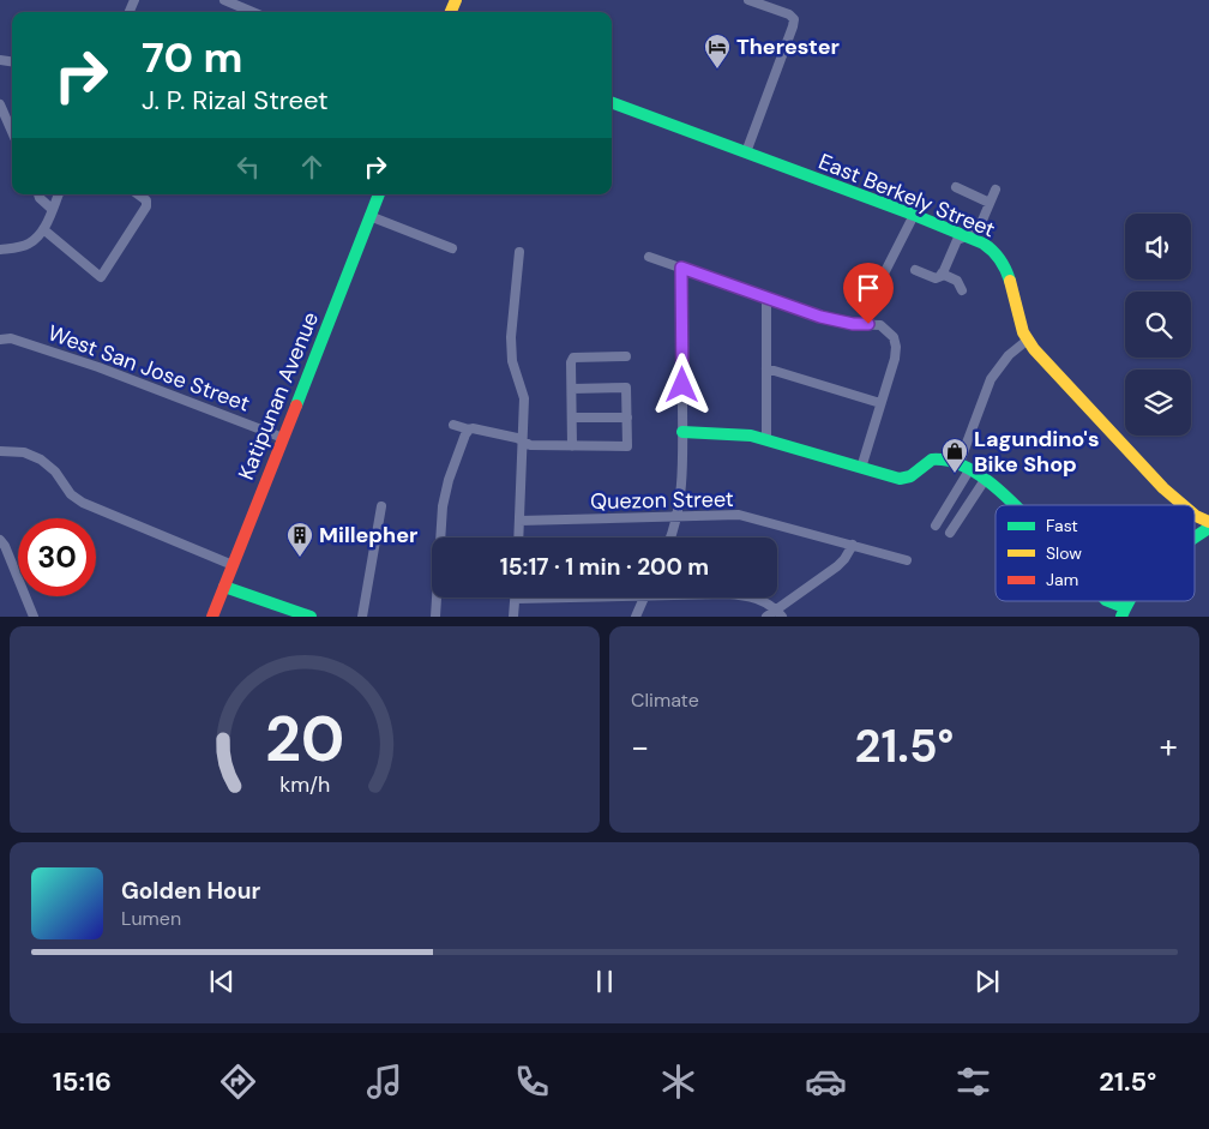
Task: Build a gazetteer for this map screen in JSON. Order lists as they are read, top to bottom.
{
  "streets": {
    "street": [
      "East Berkely Street",
      "West San Jose Street",
      "Katipunan Avenue",
      "Quezon Street"
    ]
  },
  "crossings": [
    ["West San Jose Street", "Katipunan Avenue"]
  ],
  "places": {
    "hotel": ["Therester"],
    "shop": ["Lagundino's Bike Shop"],
    "building": ["Millepher"]
  },
  "legend": ["Fast", "Slow", "Jam"],
  "page": {
    "turn": ["70 m", "J. P. Rizal Street"],
    "limit": "30",
    "trip": "15:17 · 1 min · 200 m",
    "tile": "Climate",
    "heat": ["−", "21.5°", "+"],
    "song": ["Golden Hour", "Lumen"],
    "tabs": ["15:16", "21.5°"],
    "gauge": ["20", "km/h"]
  }
}
